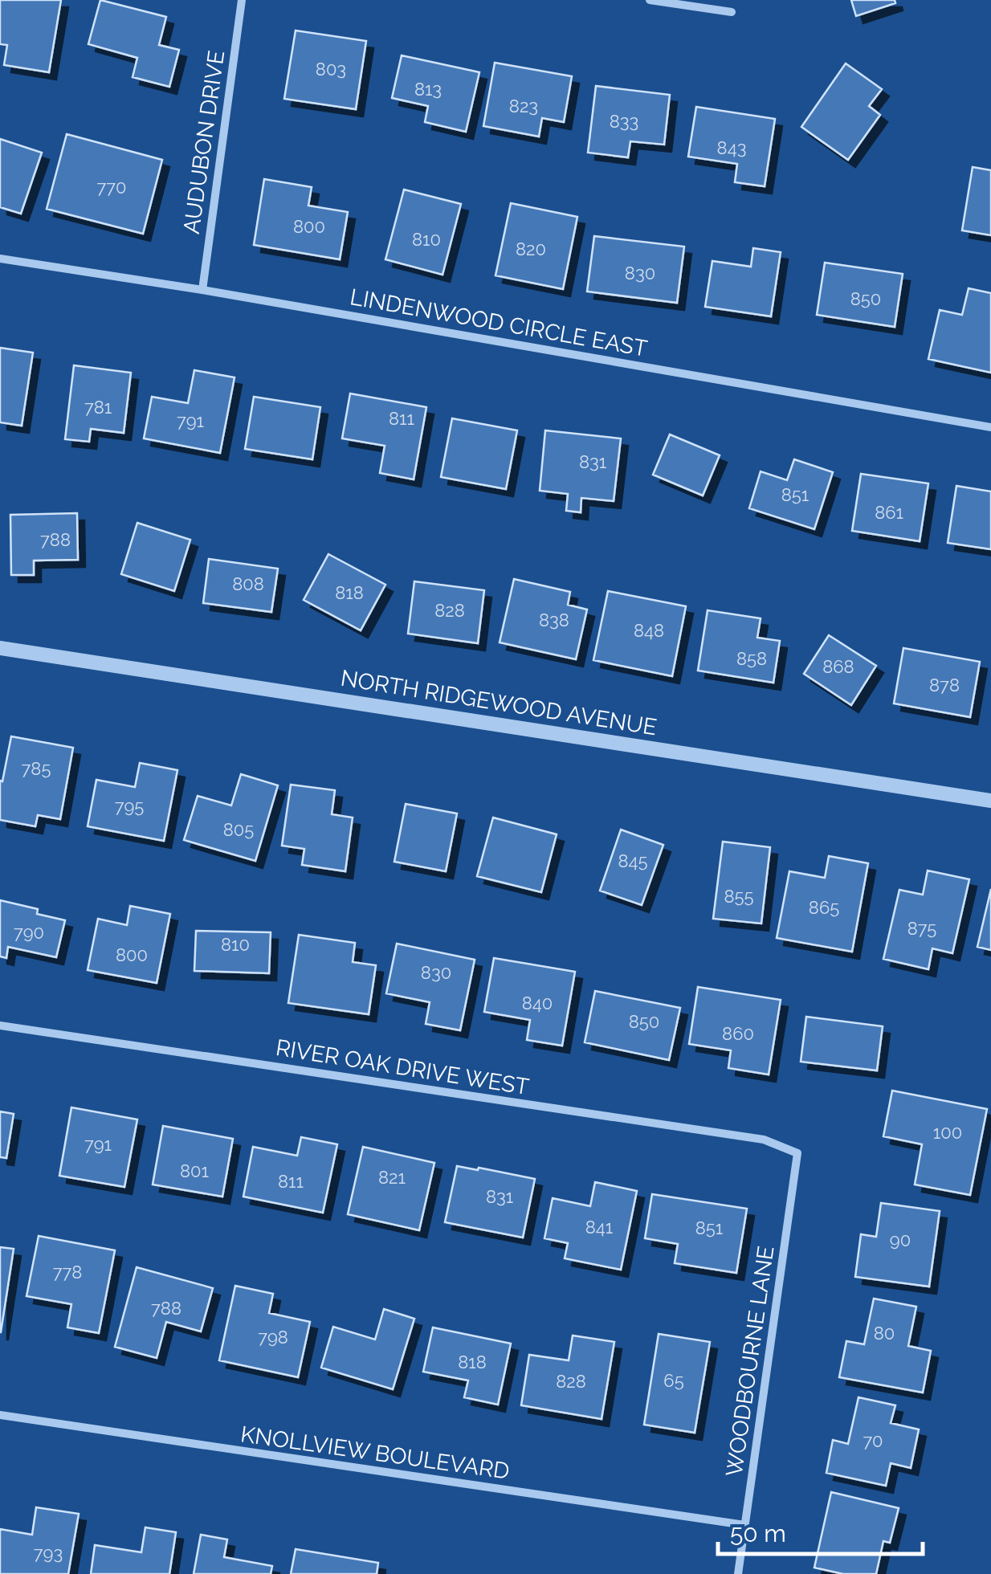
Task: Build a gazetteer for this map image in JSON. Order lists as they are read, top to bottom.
{
  "streets": {
    "street": [
      "AUDUBON DRIVE",
      "LINDENWOOD CIRCLE EAST",
      "NORTH RIDGEWOOD AVENUE",
      "RIVER OAK DRIVE WEST",
      "WOODBOURNE LANE",
      "KNOLLVIEW BOULEVARD"
    ]
  },
  "crossings": [
    ["AUDUBON DRIVE", "LINDENWOOD CIRCLE EAST"],
    ["RIVER OAK DRIVE WEST", "WOODBOURNE LANE"],
    ["WOODBOURNE LANE", "KNOLLVIEW BOULEVARD"]
  ],
  "house_numbers": [
    "803",
    "813",
    "823",
    "833",
    "843",
    "770",
    "800",
    "810",
    "820",
    "830",
    "850",
    "781",
    "811",
    "791",
    "831",
    "851",
    "861",
    "788",
    "808",
    "818",
    "828",
    "838",
    "848",
    "858",
    "868",
    "878",
    "785",
    "795",
    "805",
    "845",
    "855",
    "865",
    "875",
    "790",
    "810",
    "800",
    "830",
    "840",
    "850",
    "860",
    "100",
    "791",
    "801",
    "821",
    "811",
    "831",
    "841",
    "851",
    "90",
    "778",
    "788",
    "80",
    "798",
    "818",
    "65",
    "828",
    "70",
    "793"
  ],
  "scale_bar": "50 m"
}
